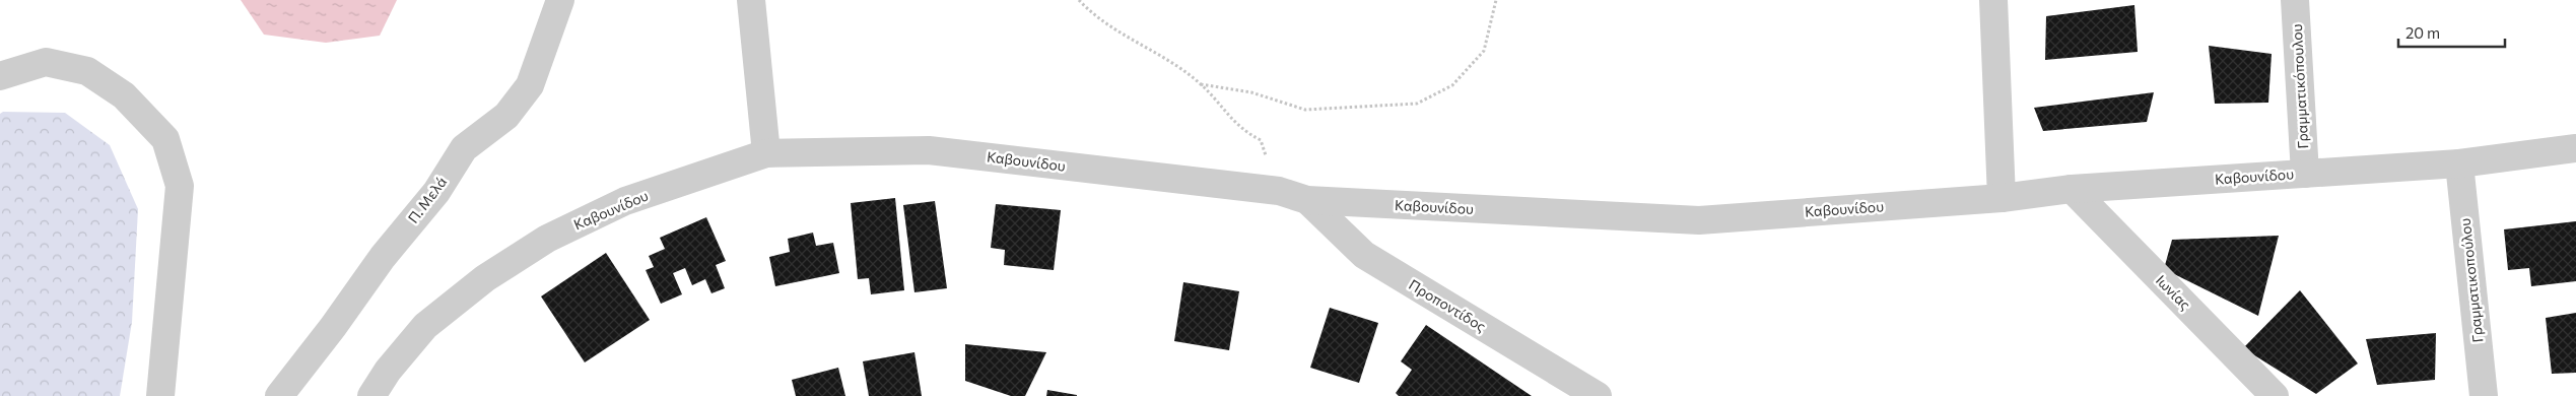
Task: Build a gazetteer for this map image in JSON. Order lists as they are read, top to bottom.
{
  "streets": {
    "street": [
      "Γραμματικόπουλου",
      "Καβουνίδου",
      "Π. Μελά",
      "Γραμματικοπούλου",
      "Ιωνίας",
      "Προποντίδος"
    ]
  },
  "crossings": [
    ["Γραμματικόπουλου", "Καβουνίδου"],
    ["Καβουνίδου", "Γραμματικοπούλου"],
    ["Καβουνίδου", "Ιωνίας"],
    ["Καβουνίδου", "Προποντίδος"]
  ],
  "scale_bar": "20 m"
}
